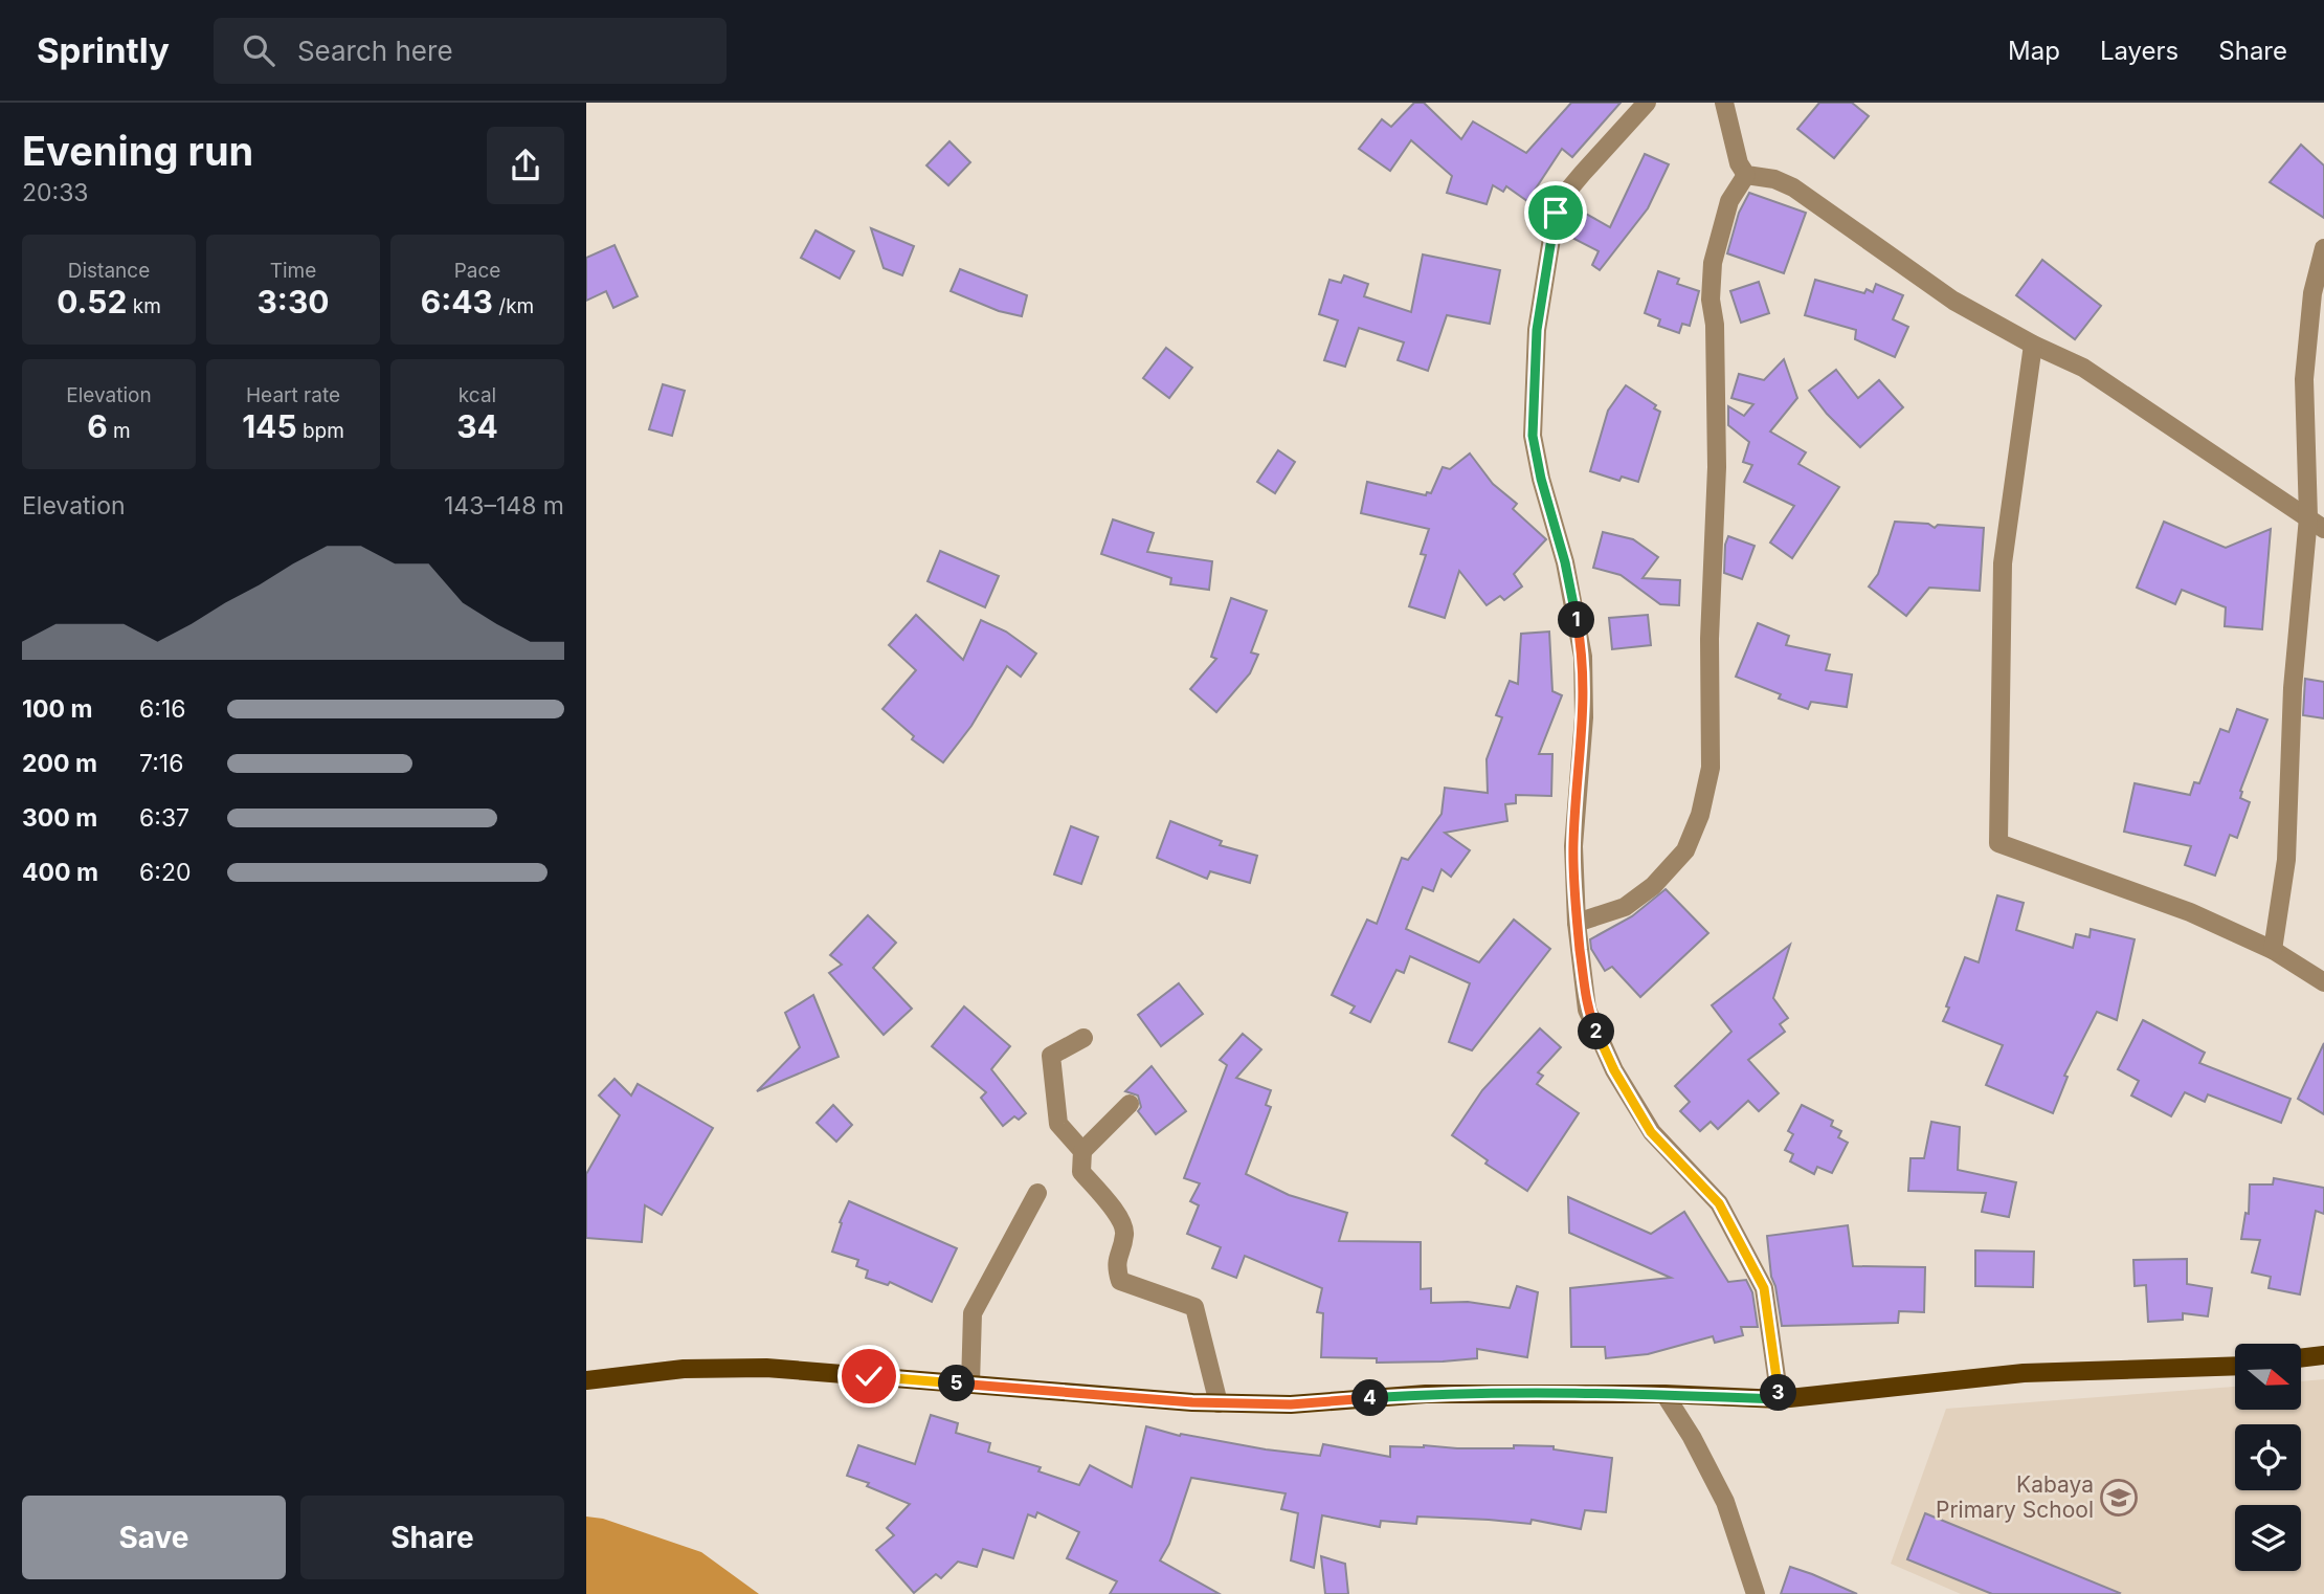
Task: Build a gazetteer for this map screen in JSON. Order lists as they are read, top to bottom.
{
  "places": {
    "school or university": ["Kabaya Primary School"]
  },
  "north": "right",
  "page": {
    "header": "Sprintly",
    "search": "Search here",
    "nav": ["Map", "Layers", "Share"],
    "heading": ["Evening run", "20:33"],
    "stats": [
      ["Distance", "0.52 km"],
      ["Time", "3:30"],
      ["Pace", "6:43 /km"],
      ["Elevation", "6 m"],
      ["Heart rate", "145 bpm"],
      ["kcal", "34"]
    ],
    "chart": ["Elevation", "143–148 m"],
    "pins": [
      "1",
      "2",
      "5",
      "3",
      "4"
    ],
    "list": [
      {
        "name": "100 m",
        "note": "6:16"
      },
      {
        "name": "200 m",
        "note": "7:16"
      },
      {
        "name": "300 m",
        "note": "6:37"
      },
      {
        "name": "400 m",
        "note": "6:20"
      }
    ],
    "buttons": ["Save", "Share"]
  }
}
